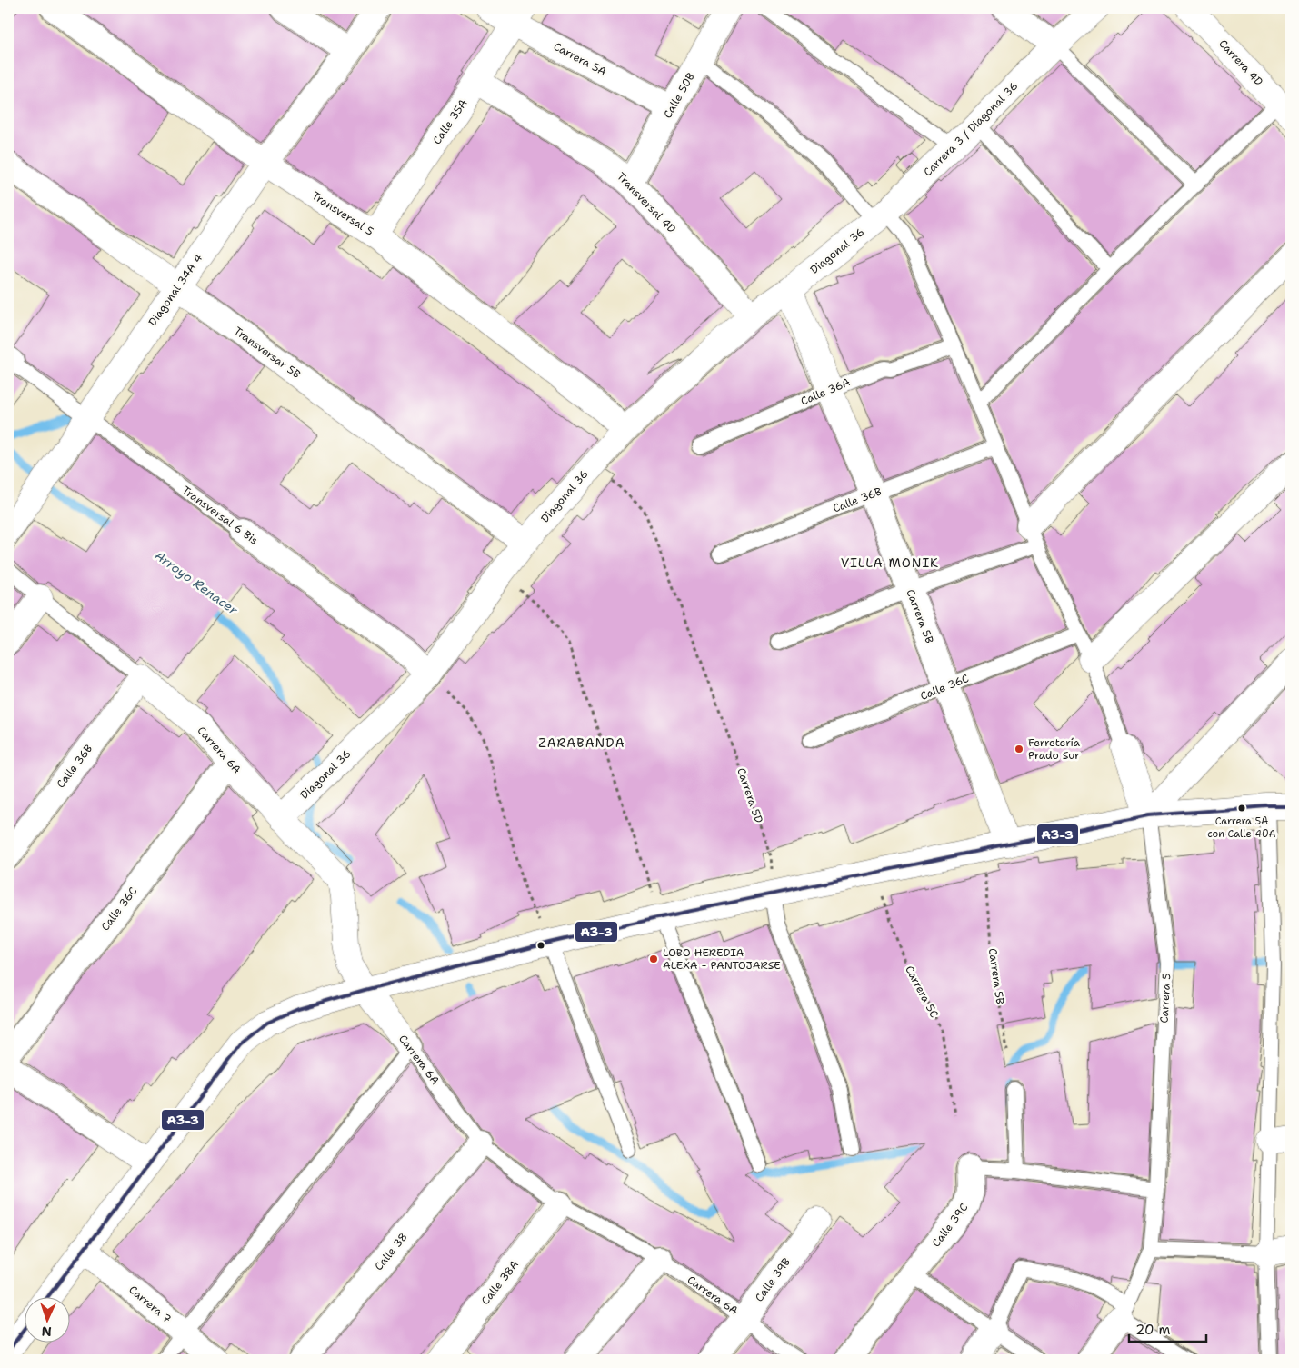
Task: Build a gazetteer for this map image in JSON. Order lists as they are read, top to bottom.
{
  "streets": {
    "street": [
      "Carrera 5A",
      "Carrera 4D",
      "Calle 50B",
      "Calle 35A",
      "Carrera 3 / Diagonal 36",
      "Transversal 4D",
      "Transversal 5",
      "Diagonal 36",
      "Diagonal 34A 4",
      "Transversar 5B",
      "Calle 36B",
      "Transversal 6 Bis",
      "Carrera 5B",
      "Calle 36C",
      "Carrera 6A",
      "Calle 39C",
      "Calle 38",
      "Calle 39B",
      "Calle 38A",
      "Carrera 7"
    ],
    "lane": ["Calle 36A", "Carrera 5"],
    "path": ["Carrera 5D", "Carrera 5C"]
  },
  "crossings": [
    ["Carrera 5A", "Calle 50B"],
    ["Carrera 5A", "Calle 35A"],
    ["Calle 50B", "Transversal 4D"],
    ["Calle 35A", "Transversal 4D"],
    ["Calle 35A", "Transversal 5"],
    ["Carrera 3 / Diagonal 36", "Diagonal 36"],
    ["Transversal 4D", "Diagonal 36"],
    ["Transversal 5", "Diagonal 36"],
    ["Transversal 5", "Diagonal 34A 4"],
    ["Diagonal 36", "Transversar 5B"],
    ["Diagonal 36", "Transversal 6 Bis"],
    ["Diagonal 36", "Carrera 5B"],
    ["Diagonal 36", "Carrera 6A"],
    ["Diagonal 36", "Carrera 5D"],
    ["Diagonal 34A 4", "Transversar 5B"],
    ["Diagonal 34A 4", "Transversal 6 Bis"],
    ["Calle 36A", "Carrera 5B"],
    ["Calle 36B", "Carrera 5B"],
    ["Calle 36B", "Carrera 6A"],
    ["Carrera 5B", "Calle 36C"],
    ["Calle 36C", "Carrera 6A"],
    ["Carrera 6A", "Calle 38"],
    ["Carrera 6A", "Calle 39B"],
    ["Carrera 6A", "Calle 38A"],
    ["Carrera 5", "Calle 39C"]
  ],
  "districts": ["VILLA MONIK", "ZARABANDA"],
  "water": ["Arroyo Renacer"],
  "places": ["Ferretería Prado Sur", "Carrera 5A con Calle 40A", "LOBO HEREDIA ALEXA - PANTOJARSE"],
  "lines": ["transit line A3-3"],
  "scale_bar": "20 m",
  "north": "bottom"
}
